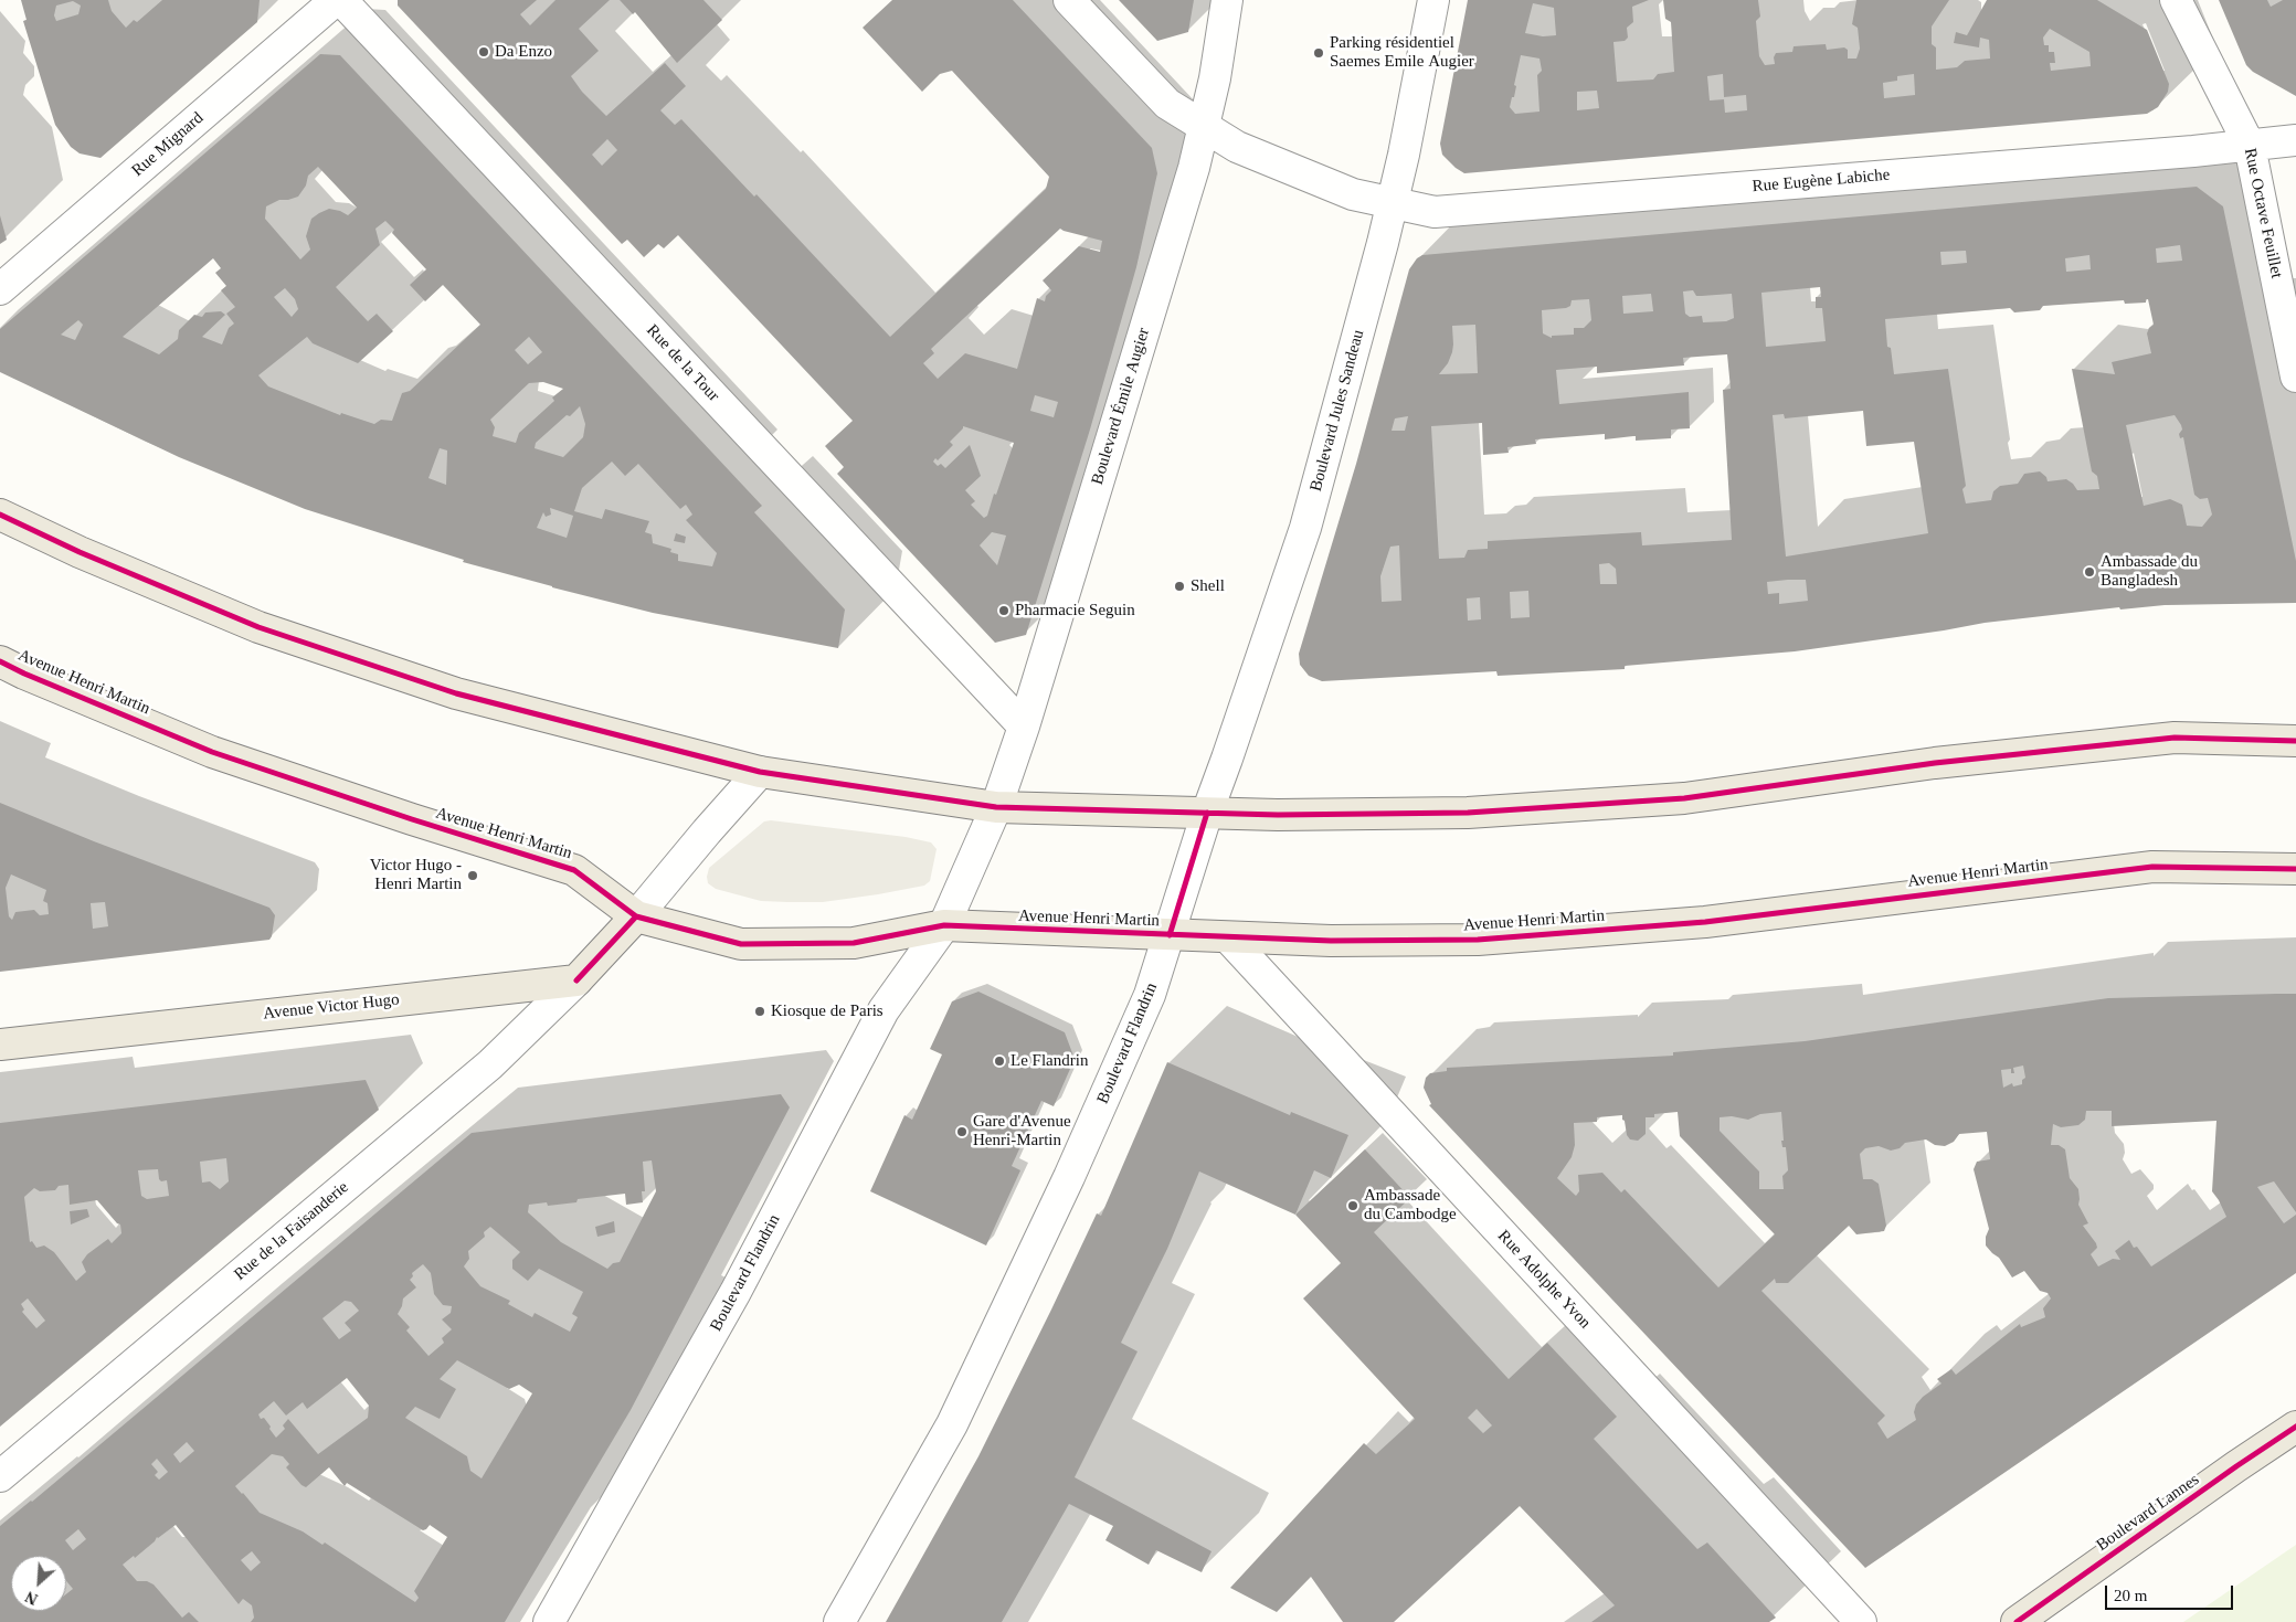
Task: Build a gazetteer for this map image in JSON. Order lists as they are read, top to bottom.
{
  "streets": {
    "main road": ["Avenue Henri Martin", "Avenue Victor Hugo", "Boulevard Lannes"],
    "street": [
      "Rue Mignard",
      "Rue Eugène Labiche",
      "Rue Octave Feuillet",
      "Rue de la Tour",
      "Boulevard Émile Augier",
      "Boulevard Jules Sandeau",
      "Boulevard Flandrin",
      "Rue de la Faisanderie",
      "Rue Adolphe Yvon"
    ]
  },
  "crossings": [
    ["Rue Eugène Labiche", "Rue Octave Feuillet"],
    ["Rue Eugène Labiche", "Boulevard Émile Augier"],
    ["Rue Eugène Labiche", "Boulevard Jules Sandeau"],
    ["Rue de la Tour", "Boulevard Émile Augier"],
    ["Boulevard Émile Augier", "Boulevard Flandrin"],
    ["Boulevard Jules Sandeau", "Avenue Henri Martin"],
    ["Boulevard Jules Sandeau", "Boulevard Flandrin"],
    ["Avenue Henri Martin", "Boulevard Flandrin"],
    ["Avenue Henri Martin", "Rue Adolphe Yvon"],
    ["Avenue Victor Hugo", "Rue de la Faisanderie"]
  ],
  "places": [
    "Da Enzo",
    "Parking résidentiel Saemes Emile Augier",
    "Ambassade du Bangladesh",
    "Shell",
    "Pharmacie Seguin",
    "Victor Hugo - Henri Martin",
    "Kiosque de Paris",
    "Le Flandrin",
    "Gare d'Avenue Henri-Martin",
    "Ambassade du Cambodge"
  ],
  "scale_bar": "20 m",
  "north": "bottom left"
}
